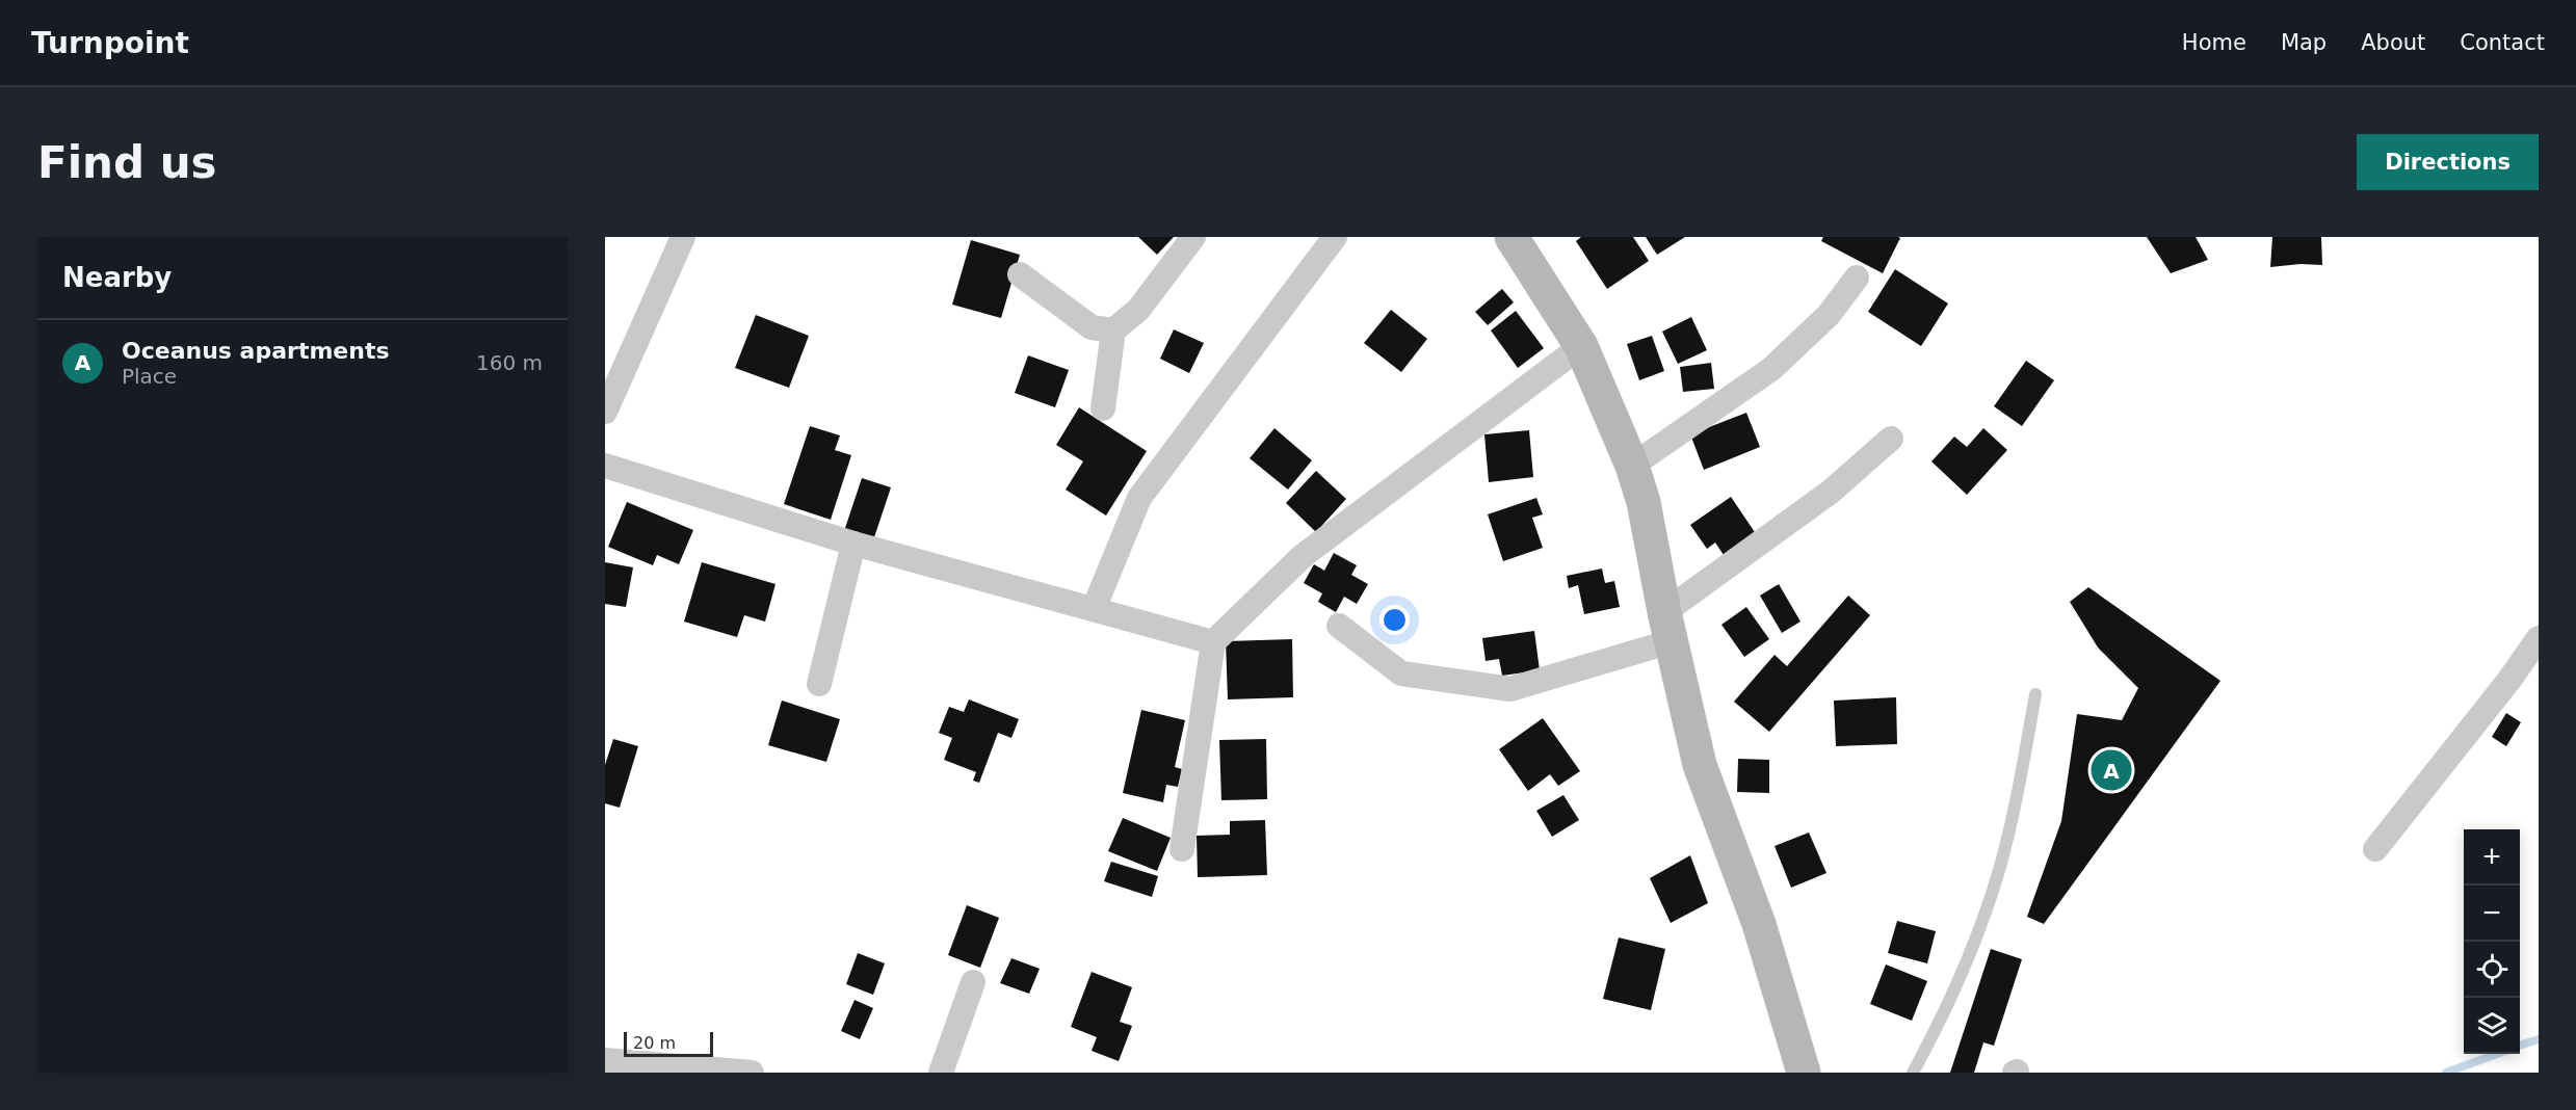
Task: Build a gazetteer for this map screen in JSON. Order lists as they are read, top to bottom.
{
  "scale_bar": "20 m",
  "page": {
    "header": "Turnpoint",
    "nav": [
      "Home",
      "Map",
      "About",
      "Contact"
    ],
    "buttons": "Directions",
    "title": "Find us",
    "heading": "Nearby",
    "list": [
      {
        "mark": "A",
        "name": "Oceanus apartments",
        "note": "Place",
        "value": "160 m"
      }
    ],
    "pins": "A",
    "map_buttons": ["+", "−"],
    "scale": "20 m"
  }
}
